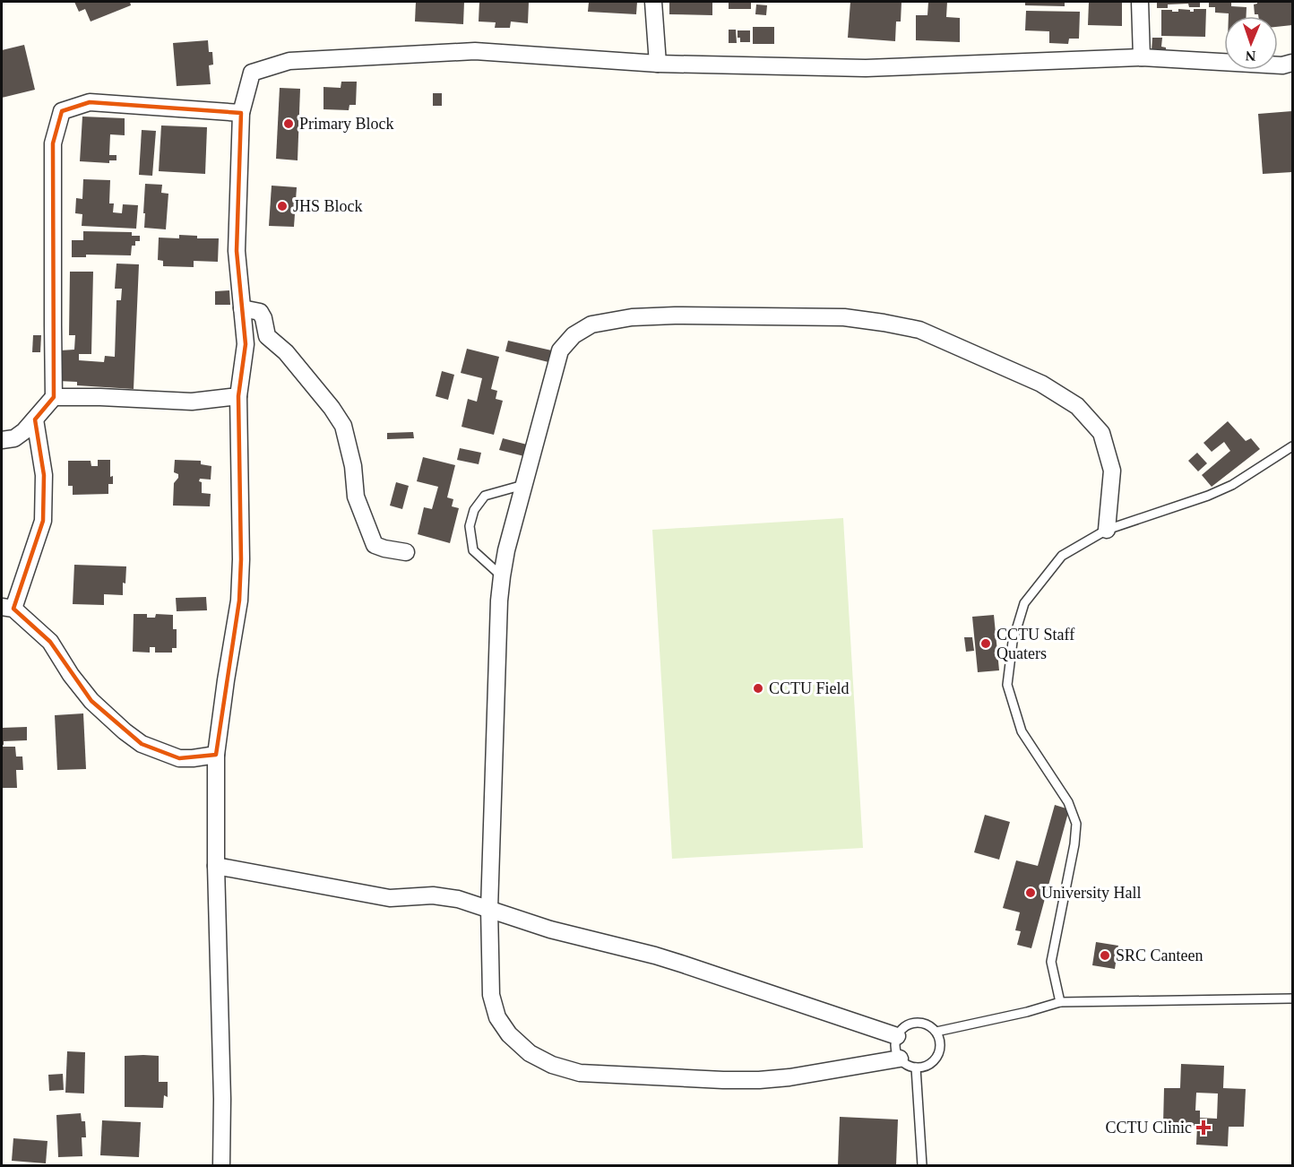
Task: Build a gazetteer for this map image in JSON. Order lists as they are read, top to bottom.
{
  "places": {
    "other": [
      "Primary Block",
      "JHS Block",
      "CCTU Staff Quaters",
      "CCTU Field",
      "University Hall",
      "SRC Canteen"
    ],
    "health": ["CCTU Clinic"]
  },
  "north": "bottom"
}
